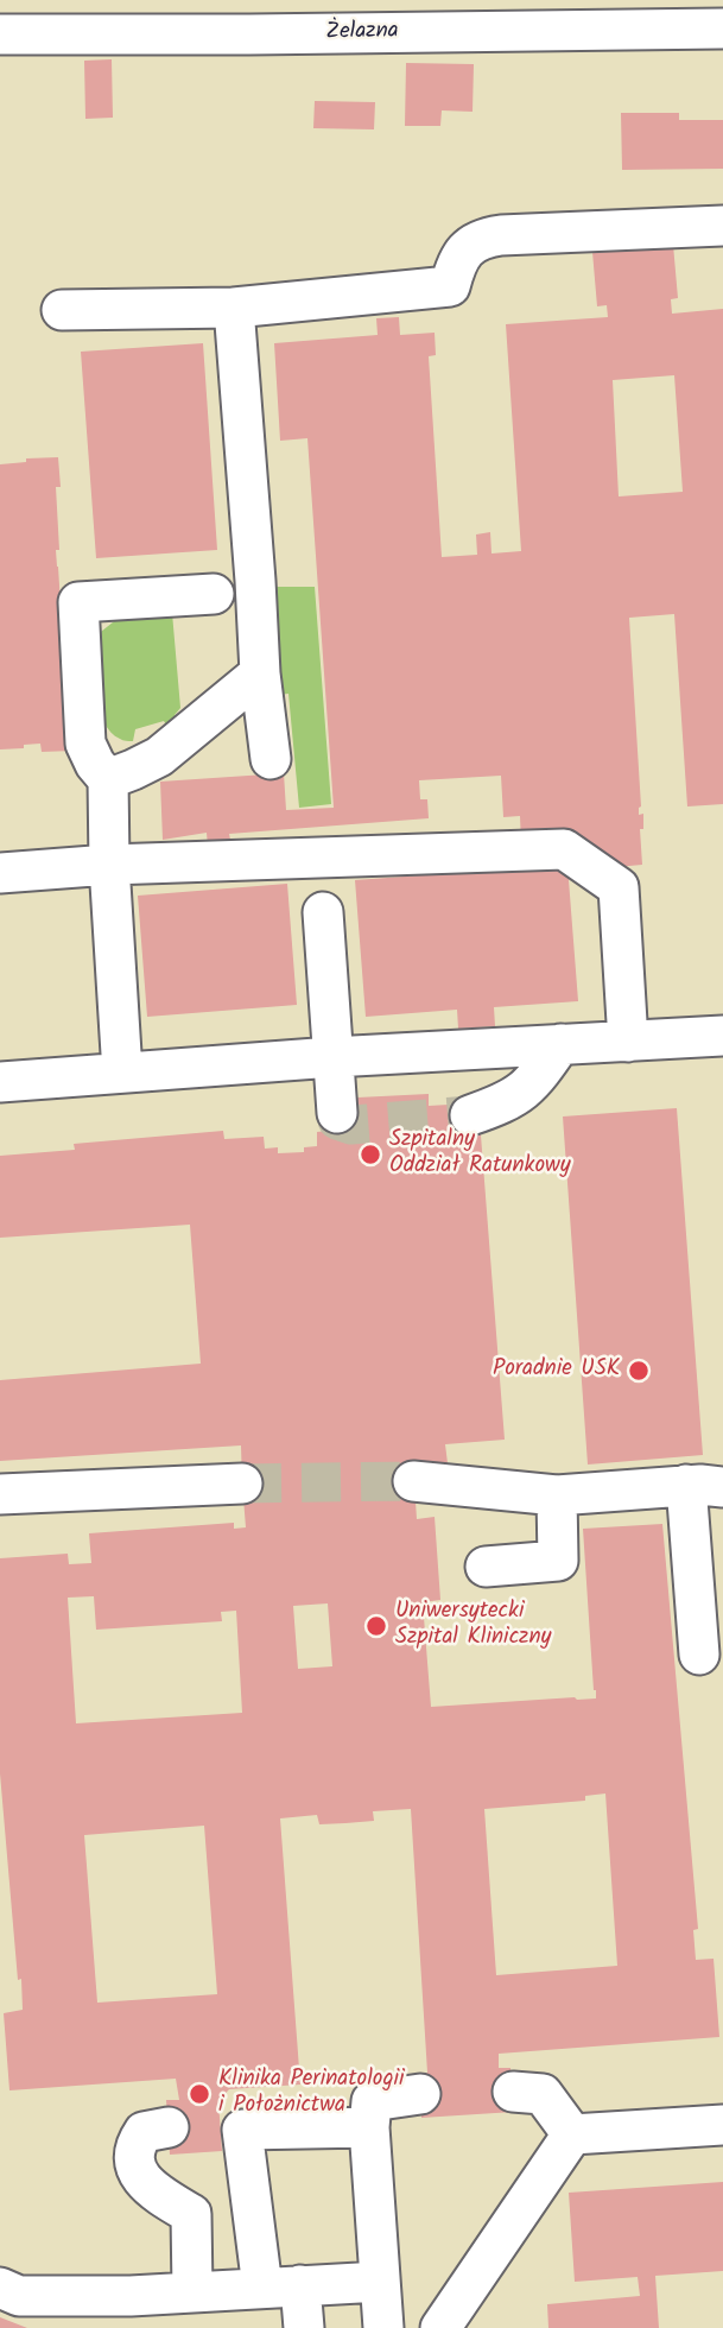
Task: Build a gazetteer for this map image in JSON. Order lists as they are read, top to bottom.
{
  "streets": {
    "street": ["Żelazna"]
  },
  "places": [
    "Szpitalny Oddział Ratunkowy",
    "Poradnie USK",
    "Uniwersytecki Szpital Kliniczny",
    "Klinika Perinatologii i Położnictwa"
  ]
}
